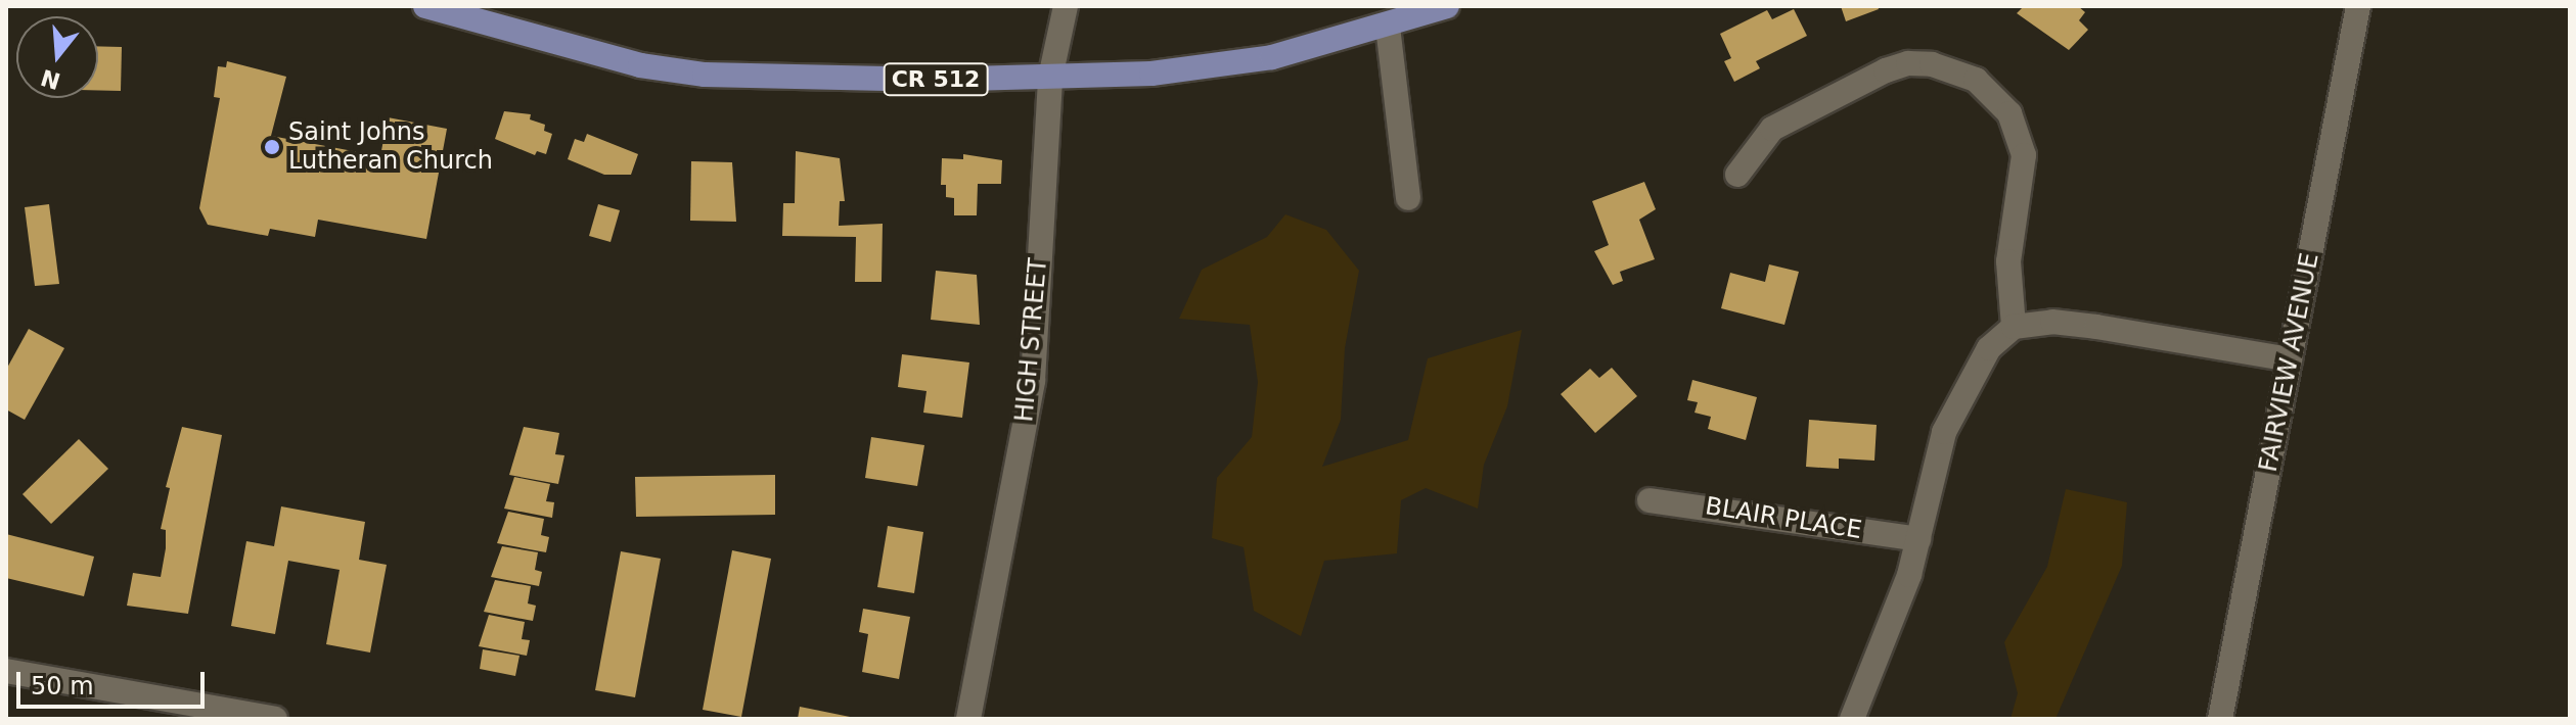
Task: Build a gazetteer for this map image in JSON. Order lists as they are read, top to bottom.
{
  "streets": {
    "main road": ["CR 512"],
    "street": ["HIGH STREET", "FAIRVIEW AVENUE", "BLAIR PLACE"]
  },
  "crossings": [
    ["CR 512", "HIGH STREET"]
  ],
  "places": ["Saint Johns Lutheran Church"],
  "scale_bar": "50 m",
  "north": "bottom"
}
